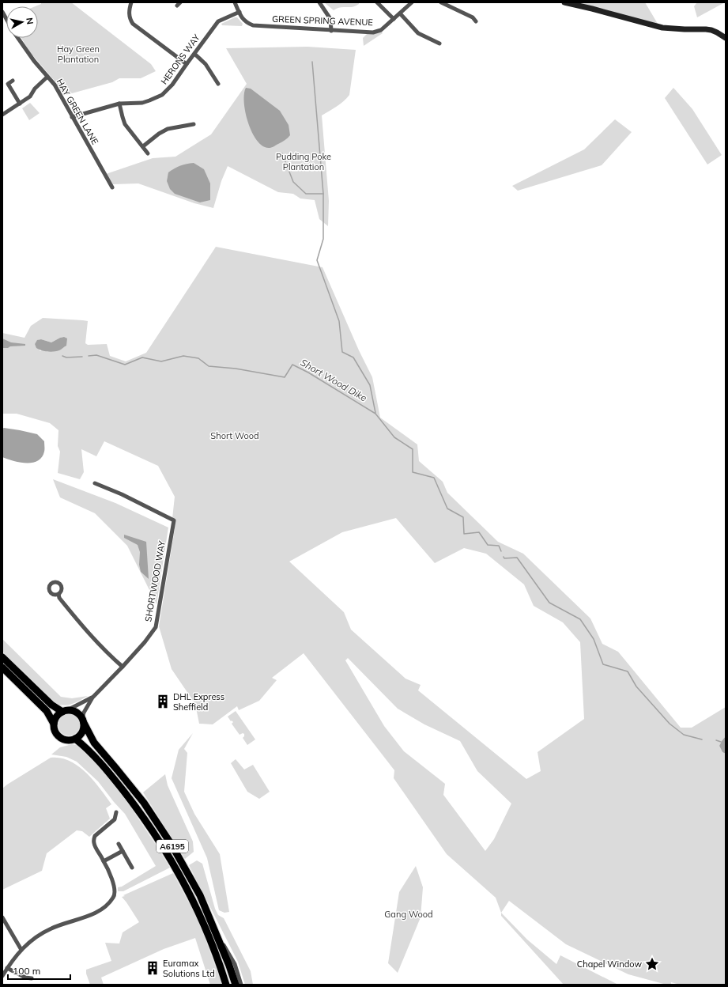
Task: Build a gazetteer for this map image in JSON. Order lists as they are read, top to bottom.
{
  "streets": {
    "highway": ["A6195"],
    "street": [
      "GREEN SPRING AVENUE",
      "HERONS WAY",
      "HAY GREEN LANE",
      "SHORTWOOD WAY"
    ]
  },
  "crossings": [
    ["GREEN SPRING AVENUE", "HERONS WAY"],
    ["HERONS WAY", "HAY GREEN LANE"],
    ["SHORTWOOD WAY", "A6195"]
  ],
  "water": ["Short Wood Dike"],
  "parks": [
    "Hay Green Plantation",
    "Pudding Poke Plantation",
    "Short Wood",
    "Gang Wood"
  ],
  "places": {
    "building": ["DHL Express Sheffield", "Euramax Solutions Ltd"],
    "place": ["Chapel Window"]
  },
  "scale_bar": "100 m",
  "north": "right"
}
